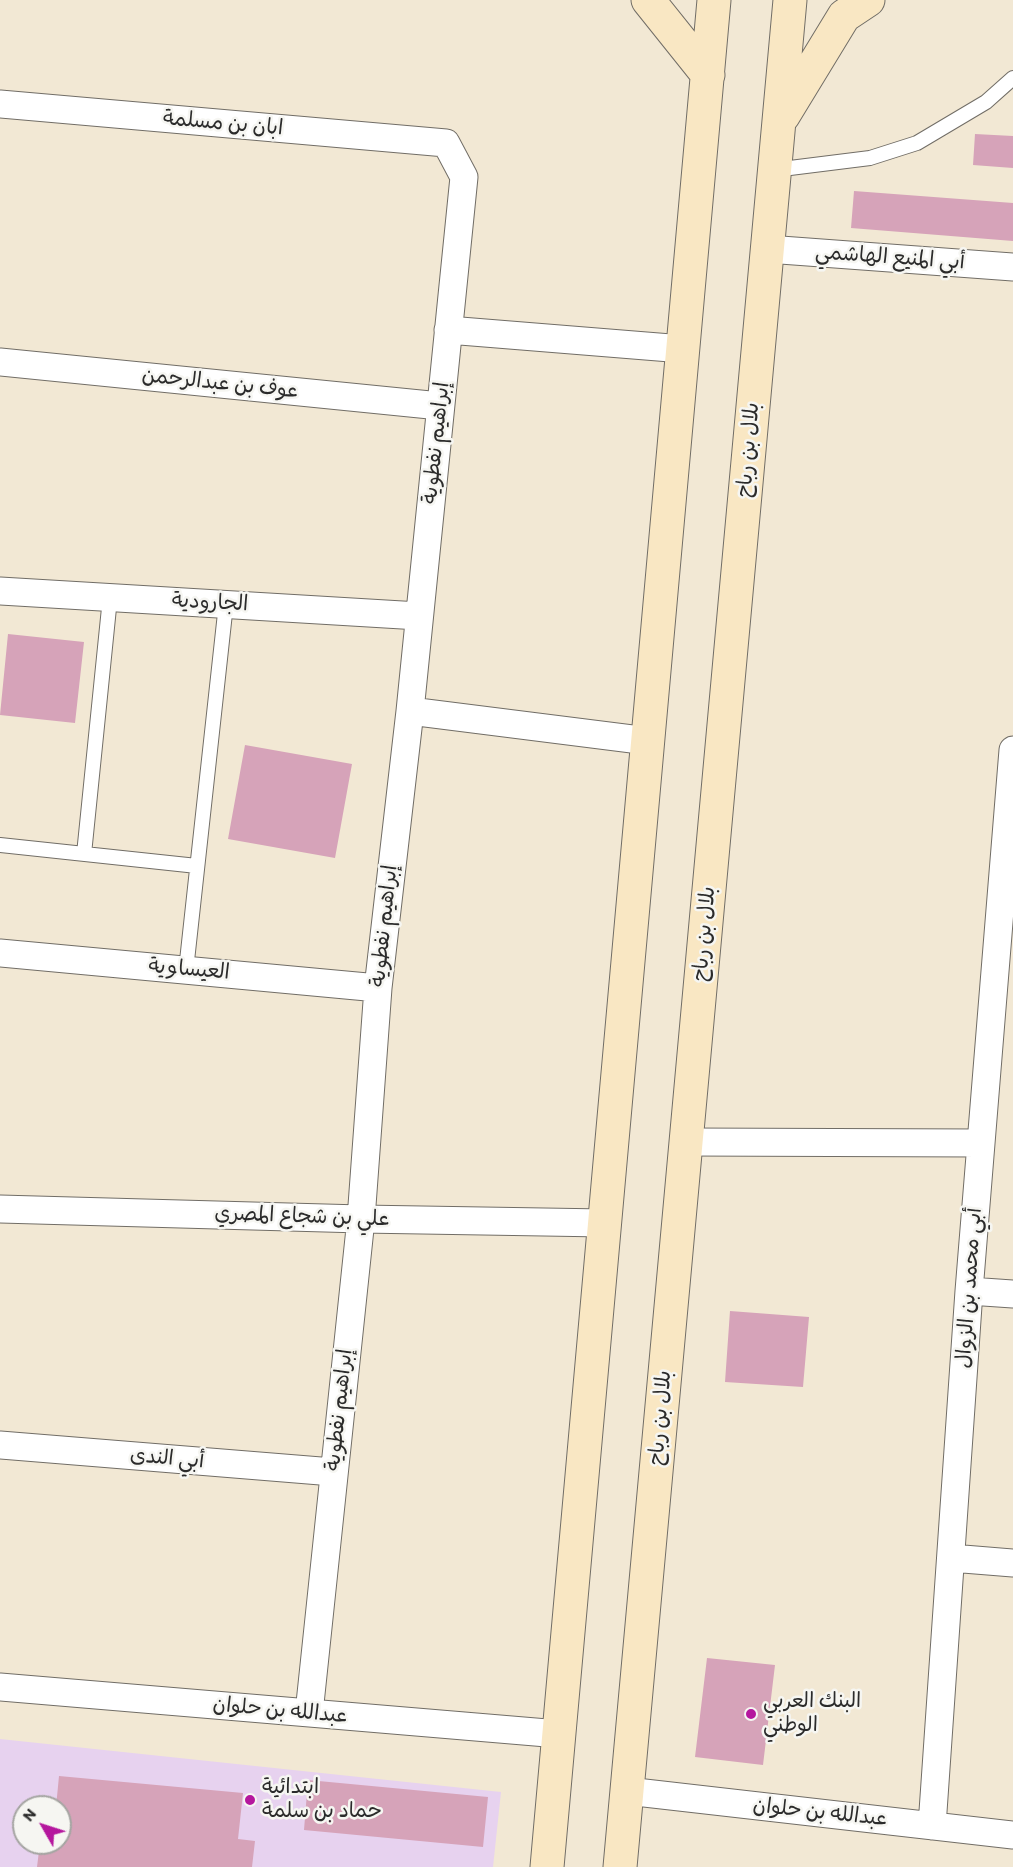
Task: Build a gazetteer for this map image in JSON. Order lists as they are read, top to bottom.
{
  "streets": {
    "main road": ["بلال بن رباح"],
    "street": [
      "ابان بن مسلمة",
      "أبي المنيع الهاشمي",
      "عوف بن عبدالرحمن",
      "إبراهيم نفطوية",
      "الجارودية",
      "العيساوية",
      "علي بن شجاع المصري",
      "أبي محمد بن الزوال",
      "أبي الندى",
      "عبدالله بن حلوان"
    ]
  },
  "crossings": [
    ["ابان بن مسلمة", "إبراهيم نفطوية"],
    ["أبي المنيع الهاشمي", "بلال بن رباح"],
    ["عوف بن عبدالرحمن", "إبراهيم نفطوية"],
    ["إبراهيم نفطوية", "الجارودية"],
    ["إبراهيم نفطوية", "العيساوية"],
    ["إبراهيم نفطوية", "علي بن شجاع المصري"],
    ["إبراهيم نفطوية", "أبي الندى"],
    ["إبراهيم نفطوية", "عبدالله بن حلوان"],
    ["بلال بن رباح", "عبدالله بن حلوان"],
    ["أبي محمد بن الزوال", "عبدالله بن حلوان"]
  ],
  "places": ["البنك العربي الوطني", "ابتدائية حماد بن سلمة"],
  "north": "top left"
}
